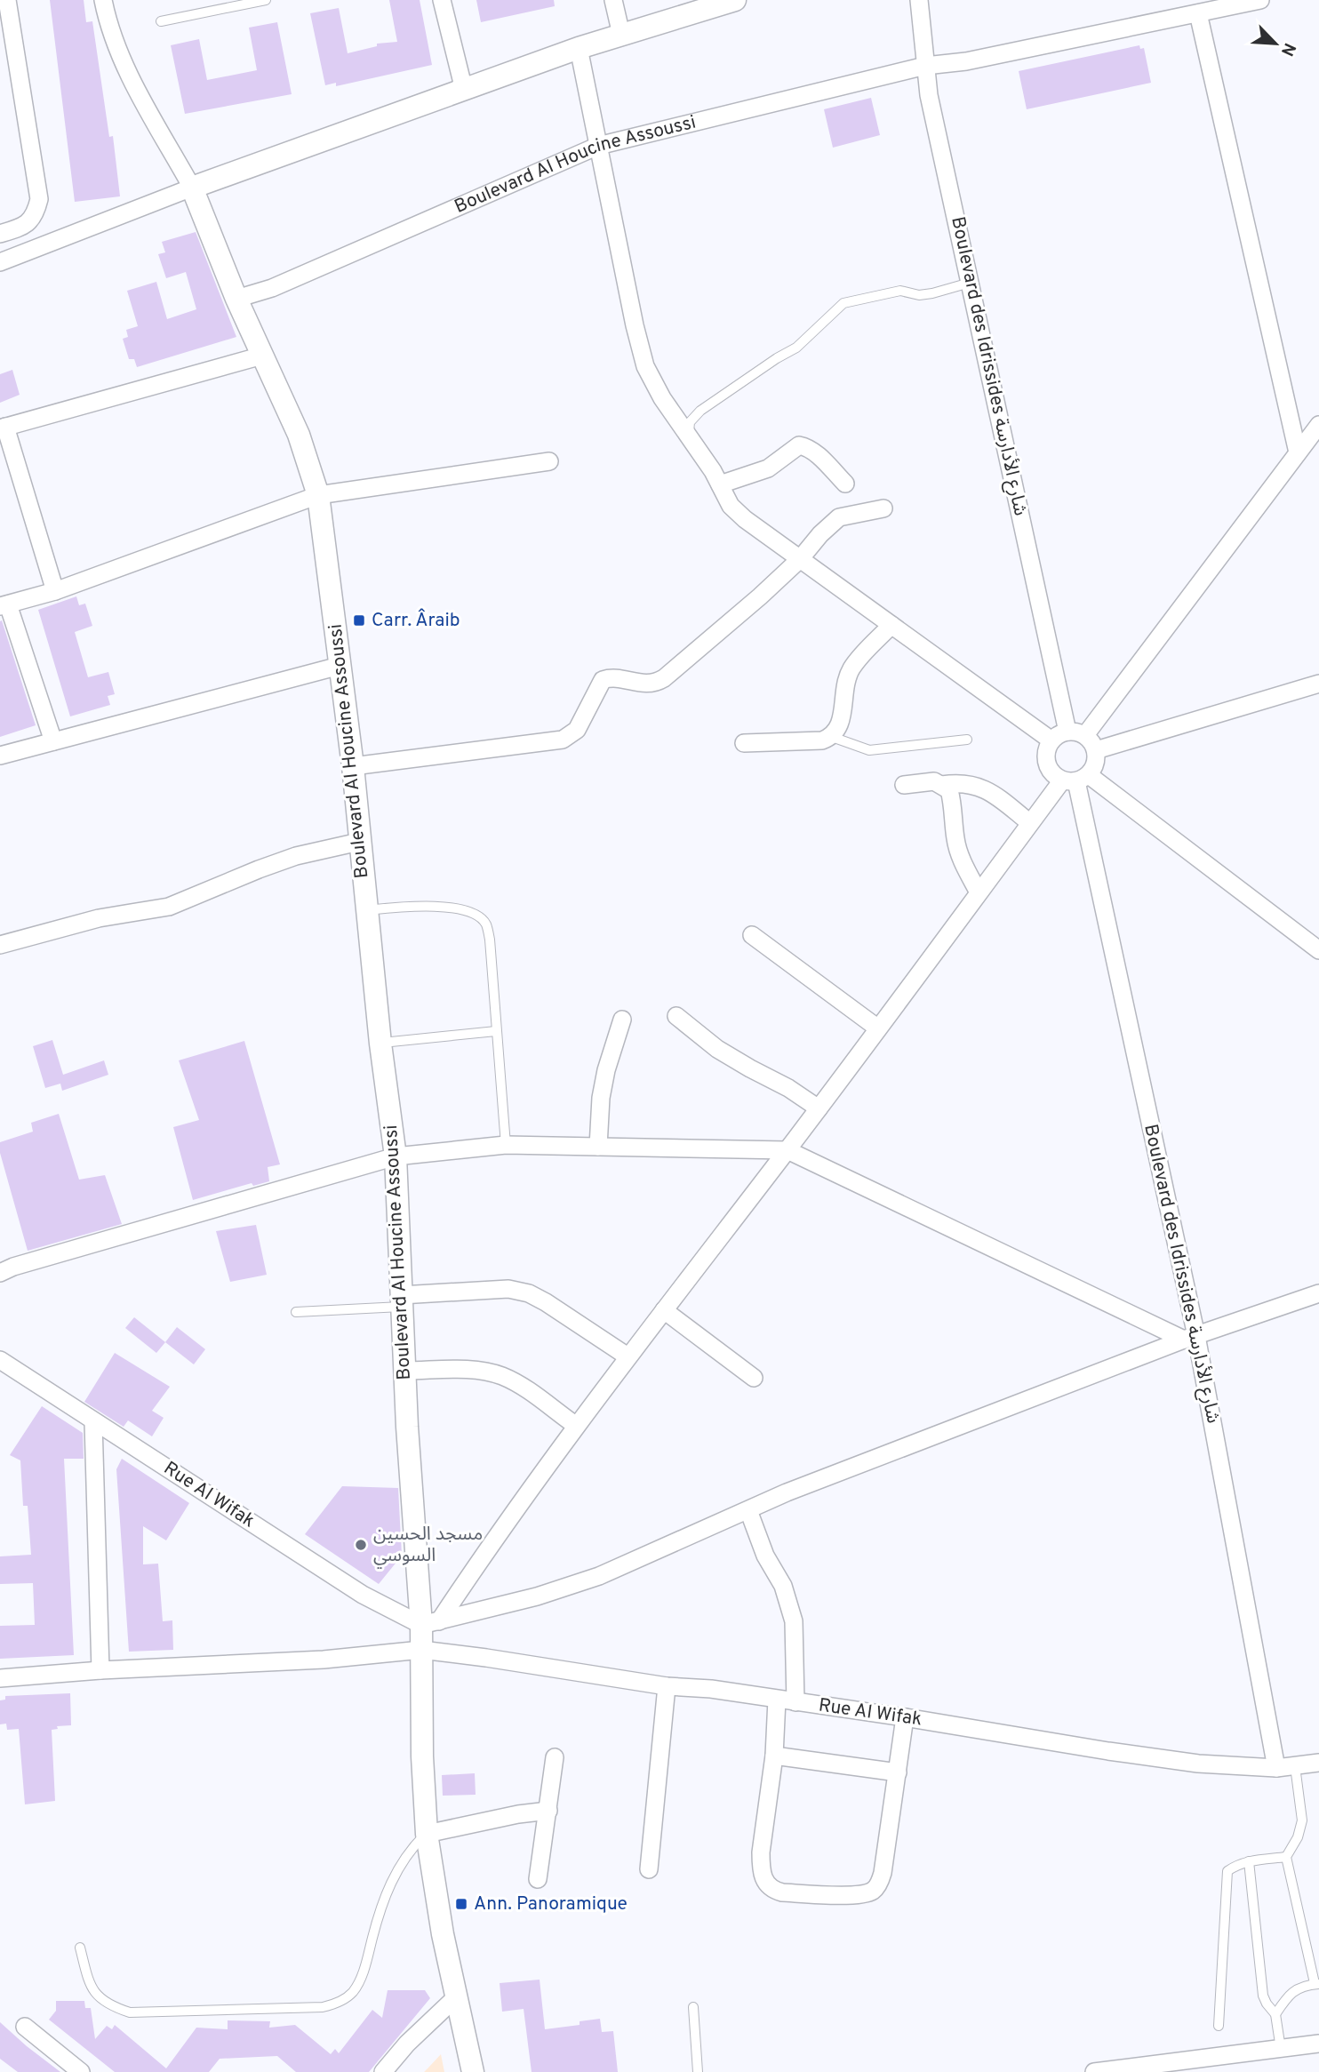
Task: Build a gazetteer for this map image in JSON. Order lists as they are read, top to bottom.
{
  "streets": {
    "street": ["Boulevard Al Houcine Assoussi", "Boulevard des Idrissides شارع الأدارسة", "Rue Al Wifak"]
  },
  "crossings": [
    ["Boulevard Al Houcine Assoussi", "Boulevard des Idrissides شارع الأدارسة"],
    ["Boulevard Al Houcine Assoussi", "Rue Al Wifak"],
    ["Boulevard des Idrissides شارع الأدارسة", "Rue Al Wifak"]
  ],
  "places": {
    "transit": ["Carr. Âraib", "Ann. Panoramique"],
    "other": ["مسجد الحسين السوسي"]
  },
  "north": "bottom right"
}
